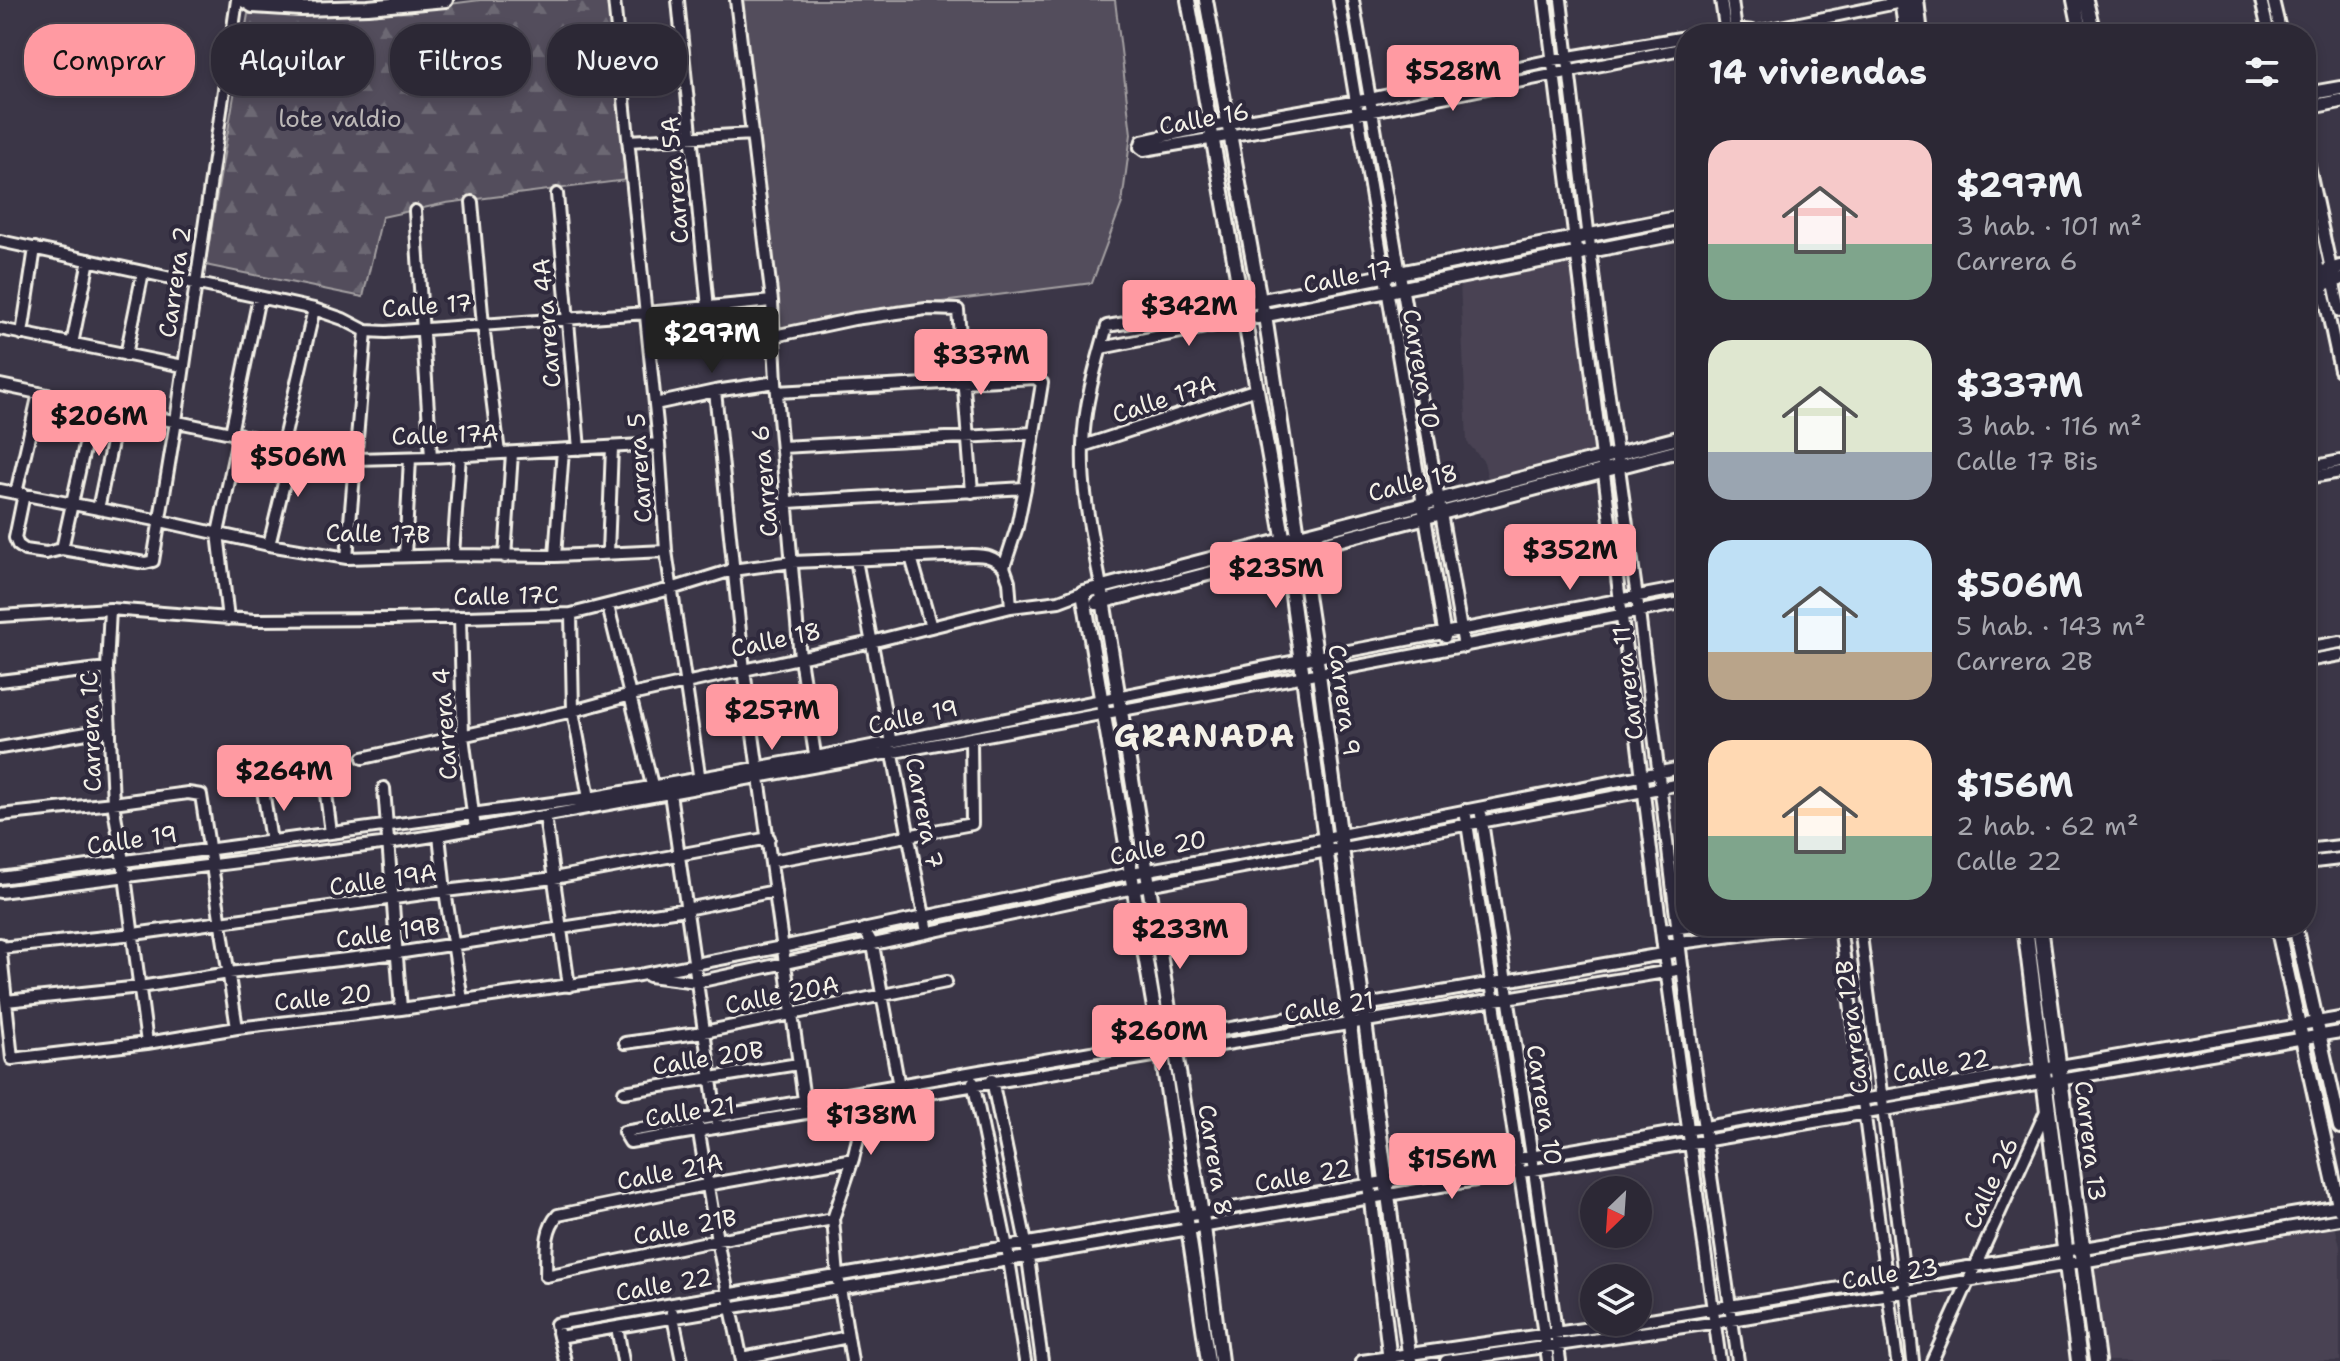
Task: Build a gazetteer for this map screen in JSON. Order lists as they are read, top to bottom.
{
  "streets": {
    "main road": ["Carrera 13"],
    "street": [
      "Calle 16",
      "Carrera 5A",
      "Calle 17",
      "Carrera 2",
      "Carrera 4A",
      "Carrera 10",
      "Calle 17A",
      "Carrera 5",
      "Carrera 6",
      "Calle 18",
      "Calle 17B",
      "Calle 17C",
      "Carrera 11",
      "Carrera 9",
      "Calle 19",
      "Carrera 4",
      "Carrera 1C",
      "Carrera 7",
      "Calle 20",
      "Calle 19A",
      "Calle 19B",
      "Calle 20A",
      "Calle 21",
      "Carrera 12B",
      "Calle 20B",
      "Calle 22",
      "Carrera 8",
      "Calle 21A",
      "Calle 26",
      "Calle 21B",
      "Calle 23"
    ]
  },
  "crossings": [
    ["Calle 16", "Carrera 10"],
    ["Calle 16", "Carrera 11"],
    ["Calle 16", "Carrera 9"],
    ["Carrera 5A", "Calle 17"],
    ["Calle 17", "Carrera 2"],
    ["Calle 17", "Carrera 4A"],
    ["Calle 17", "Carrera 10"],
    ["Calle 17", "Carrera 5"],
    ["Calle 17", "Carrera 6"],
    ["Calle 17", "Carrera 11"],
    ["Calle 17", "Carrera 9"],
    ["Carrera 2", "Calle 17A"],
    ["Carrera 2", "Calle 17B"],
    ["Carrera 4A", "Calle 17A"],
    ["Carrera 10", "Calle 18"],
    ["Carrera 10", "Calle 19"],
    ["Carrera 10", "Calle 20"],
    ["Carrera 10", "Calle 21"],
    ["Carrera 10", "Calle 22"],
    ["Carrera 10", "Calle 23"],
    ["Calle 17A", "Carrera 5"],
    ["Calle 17A", "Carrera 9"],
    ["Carrera 5", "Calle 18"],
    ["Carrera 5", "Calle 17B"],
    ["Carrera 5", "Calle 17C"],
    ["Carrera 5", "Calle 19"],
    ["Carrera 6", "Calle 18"],
    ["Carrera 6", "Calle 17C"],
    ["Carrera 6", "Calle 19"],
    ["Carrera 6", "Calle 20"],
    ["Carrera 6", "Calle 19A"],
    ["Carrera 6", "Calle 19B"],
    ["Carrera 6", "Calle 20A"],
    ["Carrera 6", "Calle 21"],
    ["Carrera 6", "Calle 20B"],
    ["Calle 18", "Carrera 11"],
    ["Calle 18", "Carrera 9"],
    ["Calle 18", "Carrera 4"],
    ["Calle 18", "Carrera 7"],
    ["Calle 18", "Carrera 8"],
    ["Calle 17C", "Carrera 4"],
    ["Calle 17C", "Carrera 1C"],
    ["Calle 17C", "Carrera 7"],
    ["Carrera 11", "Calle 19"],
    ["Carrera 11", "Calle 20"],
    ["Carrera 11", "Calle 21"],
    ["Carrera 11", "Calle 22"],
    ["Carrera 11", "Calle 23"],
    ["Carrera 9", "Calle 19"],
    ["Carrera 9", "Calle 20"],
    ["Carrera 9", "Calle 21"],
    ["Carrera 9", "Calle 22"],
    ["Carrera 9", "Calle 23"],
    ["Calle 19", "Carrera 4"],
    ["Calle 19", "Carrera 1C"],
    ["Calle 19", "Carrera 7"],
    ["Calle 19", "Carrera 8"],
    ["Carrera 1C", "Calle 20"],
    ["Carrera 1C", "Calle 19A"],
    ["Carrera 1C", "Calle 19B"],
    ["Carrera 7", "Calle 20"],
    ["Calle 20", "Calle 19B"],
    ["Calle 20", "Carrera 8"],
    ["Calle 21", "Carrera 8"],
    ["Carrera 12B", "Calle 22"],
    ["Carrera 12B", "Calle 23"],
    ["Calle 22", "Carrera 13"],
    ["Calle 22", "Carrera 8"],
    ["Carrera 13", "Calle 26"],
    ["Carrera 13", "Calle 23"],
    ["Calle 21A", "Calle 21B"],
    ["Calle 26", "Calle 23"]
  ],
  "districts": ["GRANADA"],
  "parks": ["lote valdio"],
  "north": "bottom left",
  "page": {
    "chip": [
      "Comprar",
      "Alquilar",
      "Filtros",
      "Nuevo"
    ],
    "heading": "14 viviendas",
    "price": [
      "$528M",
      "$342M",
      "$297M",
      "$337M",
      "$206M",
      "$506M",
      "$352M",
      "$235M",
      "$257M",
      "$264M",
      "$233M",
      "$260M",
      "$138M",
      "$156M"
    ],
    "list": [
      {
        "name": "$297M",
        "note": "3 hab. · 101 m² · Carrera 6"
      },
      {
        "name": "$337M",
        "note": "3 hab. · 116 m² · Calle 17 Bis"
      },
      {
        "name": "$506M",
        "note": "5 hab. · 143 m² · Carrera 2B"
      },
      {
        "name": "$156M",
        "note": "2 hab. · 62 m² · Calle 22"
      }
    ]
  }
}
